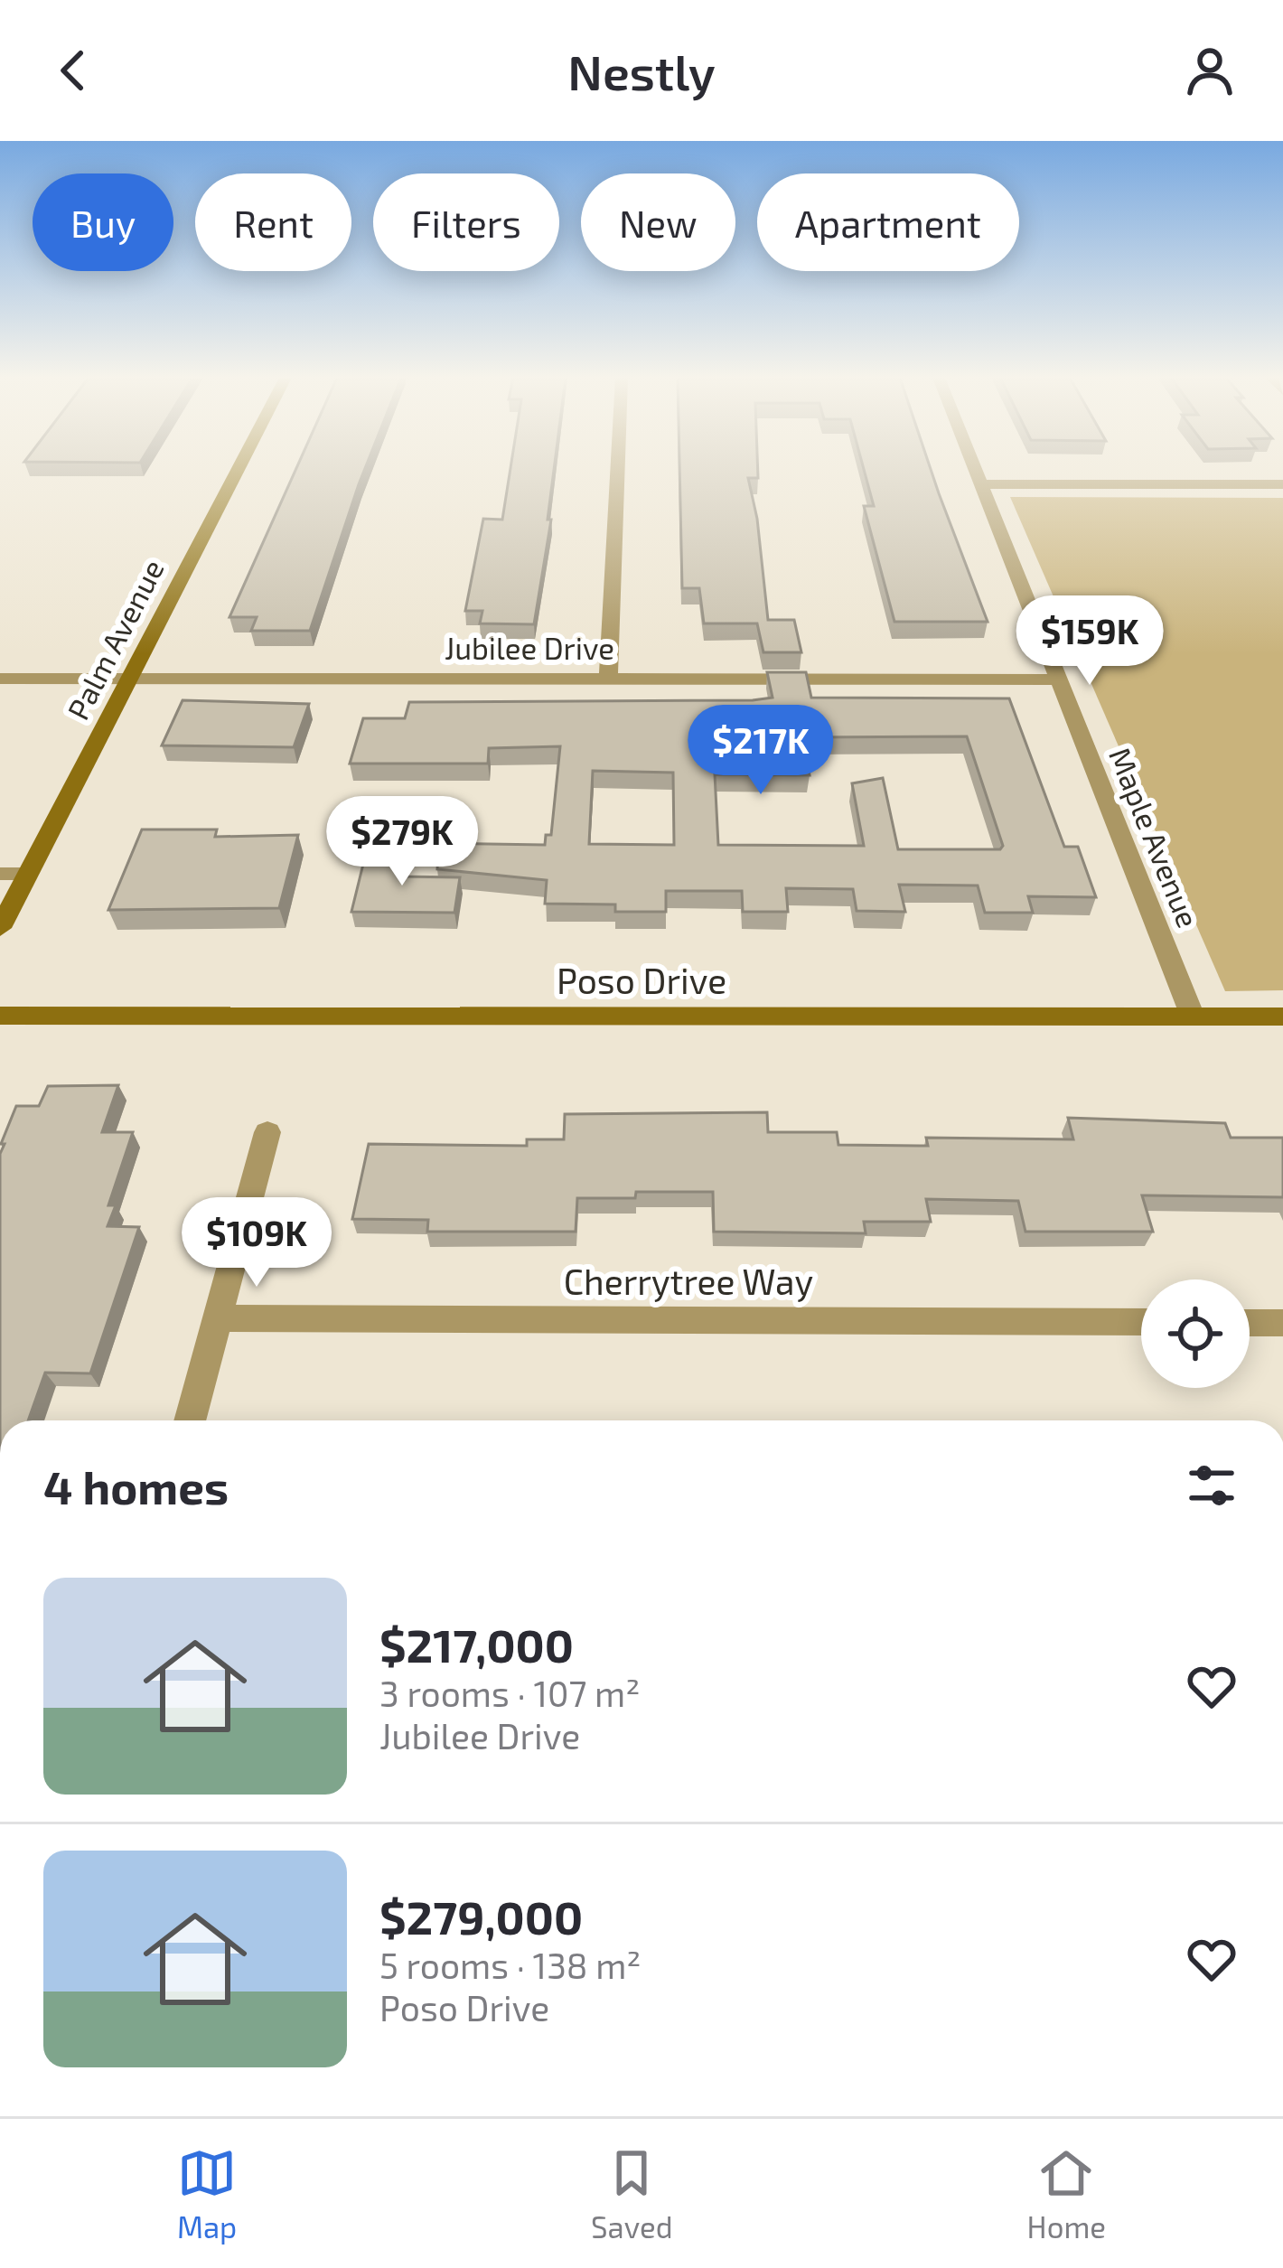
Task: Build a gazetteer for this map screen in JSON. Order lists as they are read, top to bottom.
{
  "streets": {
    "main road": ["Palm Avenue", "Poso Drive"],
    "street": ["Jubilee Drive", "Maple Avenue", "Cherrytree Way"]
  },
  "crossings": [
    ["Palm Avenue", "Jubilee Drive"],
    ["Jubilee Drive", "Maple Avenue"],
    ["Maple Avenue", "Poso Drive"]
  ],
  "page": {
    "header": "Nestly",
    "chip": [
      "Buy",
      "Rent",
      "Filters",
      "New",
      "Apartment"
    ],
    "price": [
      "$159K",
      "$217K",
      "$279K",
      "$109K"
    ],
    "heading": "4 homes",
    "list": [
      {
        "name": "$217,000",
        "note": "3 rooms · 107 m² · Jubilee Drive"
      },
      {
        "name": "$279,000",
        "note": "5 rooms · 138 m² · Poso Drive"
      }
    ],
    "tabs": ["Map", "Saved", "Home"]
  }
}
